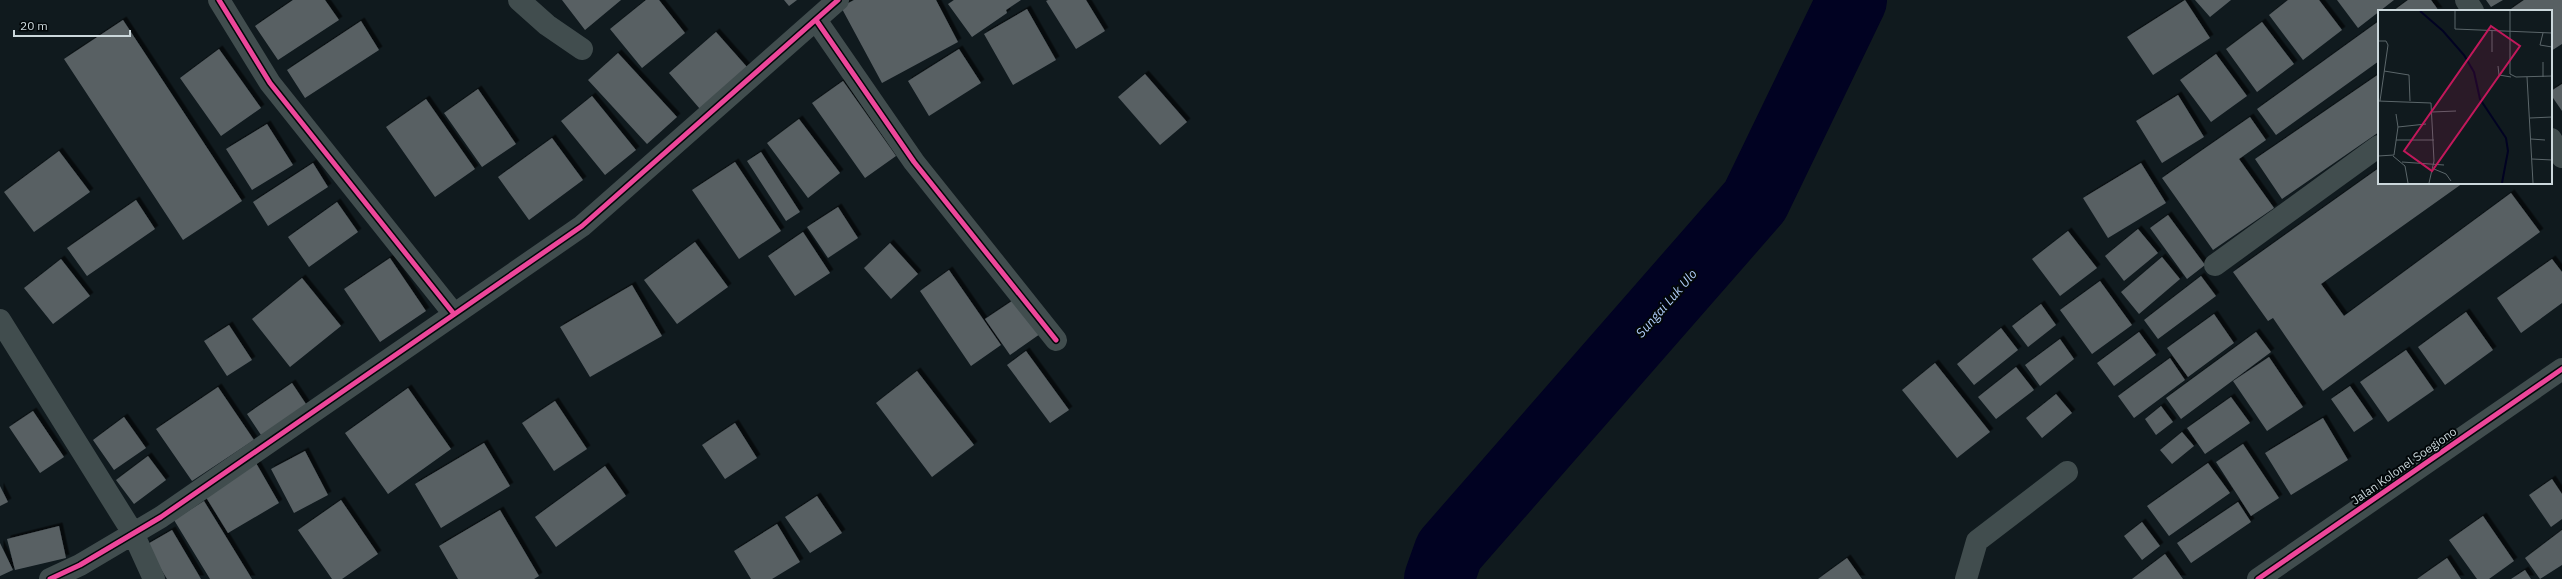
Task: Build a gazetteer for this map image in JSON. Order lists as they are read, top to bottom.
{
  "streets": {
    "street": ["Jalan Kolonel Soegiono"]
  },
  "water": ["Sungai Luk Ulo"],
  "scale_bar": "20 m"
}
